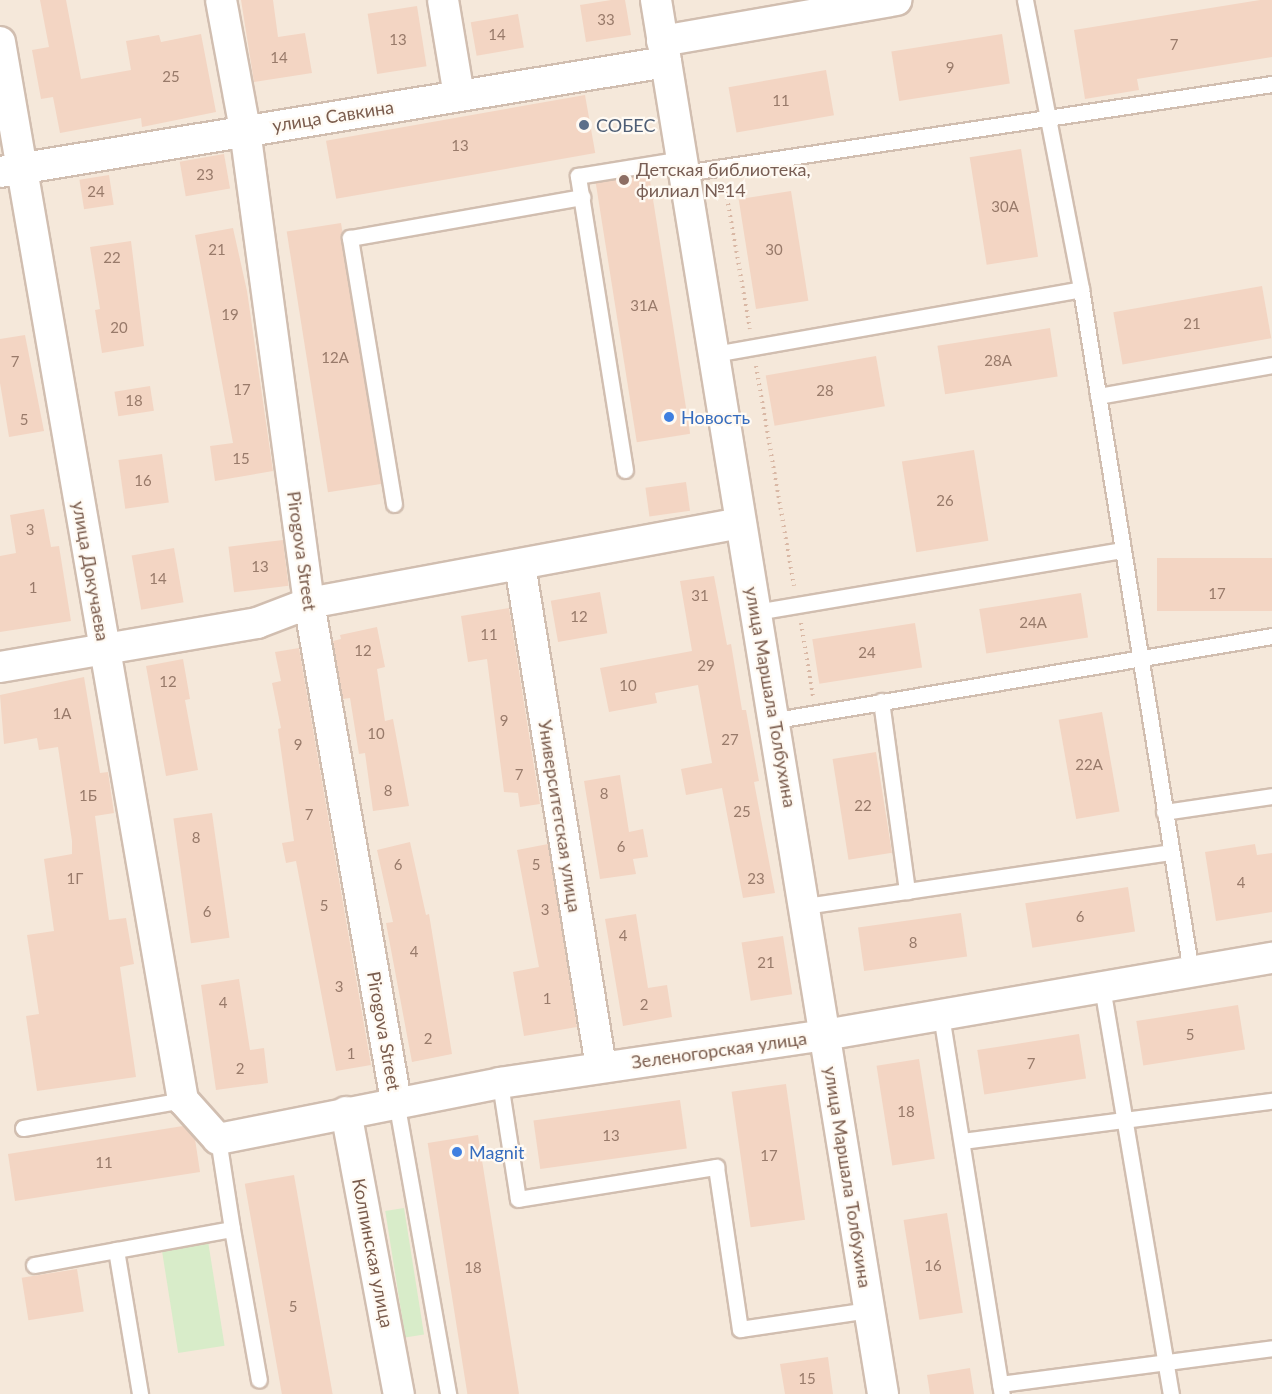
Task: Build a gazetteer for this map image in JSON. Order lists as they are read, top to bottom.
{
  "streets": {
    "street": [
      "улица Савкина",
      "Pirogova Street",
      "улица Докучаева",
      "улица Маршала Толбухина",
      "Университетская улица",
      "Зеленогорская улица",
      "Колпинская улица"
    ]
  },
  "crossings": [
    ["улица Савкина", "Pirogova Street"],
    ["улица Савкина", "улица Докучаева"],
    ["улица Савкина", "улица Маршала Толбухина"],
    ["Pirogova Street", "Зеленогорская улица"],
    ["улица Маршала Толбухина", "Зеленогорская улица"],
    ["Университетская улица", "Зеленогорская улица"],
    ["Зеленогорская улица", "Колпинская улица"]
  ],
  "places": [
    "СОБЕС",
    "Детская библиотека, филиал №14",
    "Новость",
    "Magnit"
  ],
  "house_numbers": [
    "33",
    "14",
    "13",
    "7",
    "14",
    "9",
    "25",
    "11",
    "13",
    "23",
    "24",
    "30А",
    "21",
    "30",
    "22",
    "31А",
    "19",
    "21",
    "20",
    "12А",
    "28А",
    "7",
    "17",
    "28",
    "18",
    "5",
    "15",
    "16",
    "26",
    "3",
    "13",
    "14",
    "1",
    "17",
    "31",
    "12",
    "24А",
    "11",
    "12",
    "24",
    "29",
    "12",
    "10",
    "1А",
    "9",
    "10",
    "27",
    "9",
    "22А",
    "7",
    "8",
    "8",
    "1Б",
    "22",
    "25",
    "7",
    "8",
    "6",
    "6",
    "5",
    "1Г",
    "23",
    "4",
    "5",
    "3",
    "6",
    "6",
    "4",
    "8",
    "4",
    "21",
    "3",
    "1",
    "4",
    "2",
    "5",
    "2",
    "1",
    "7",
    "2",
    "18",
    "13",
    "17",
    "11",
    "16",
    "18",
    "5",
    "15"
  ]
}
